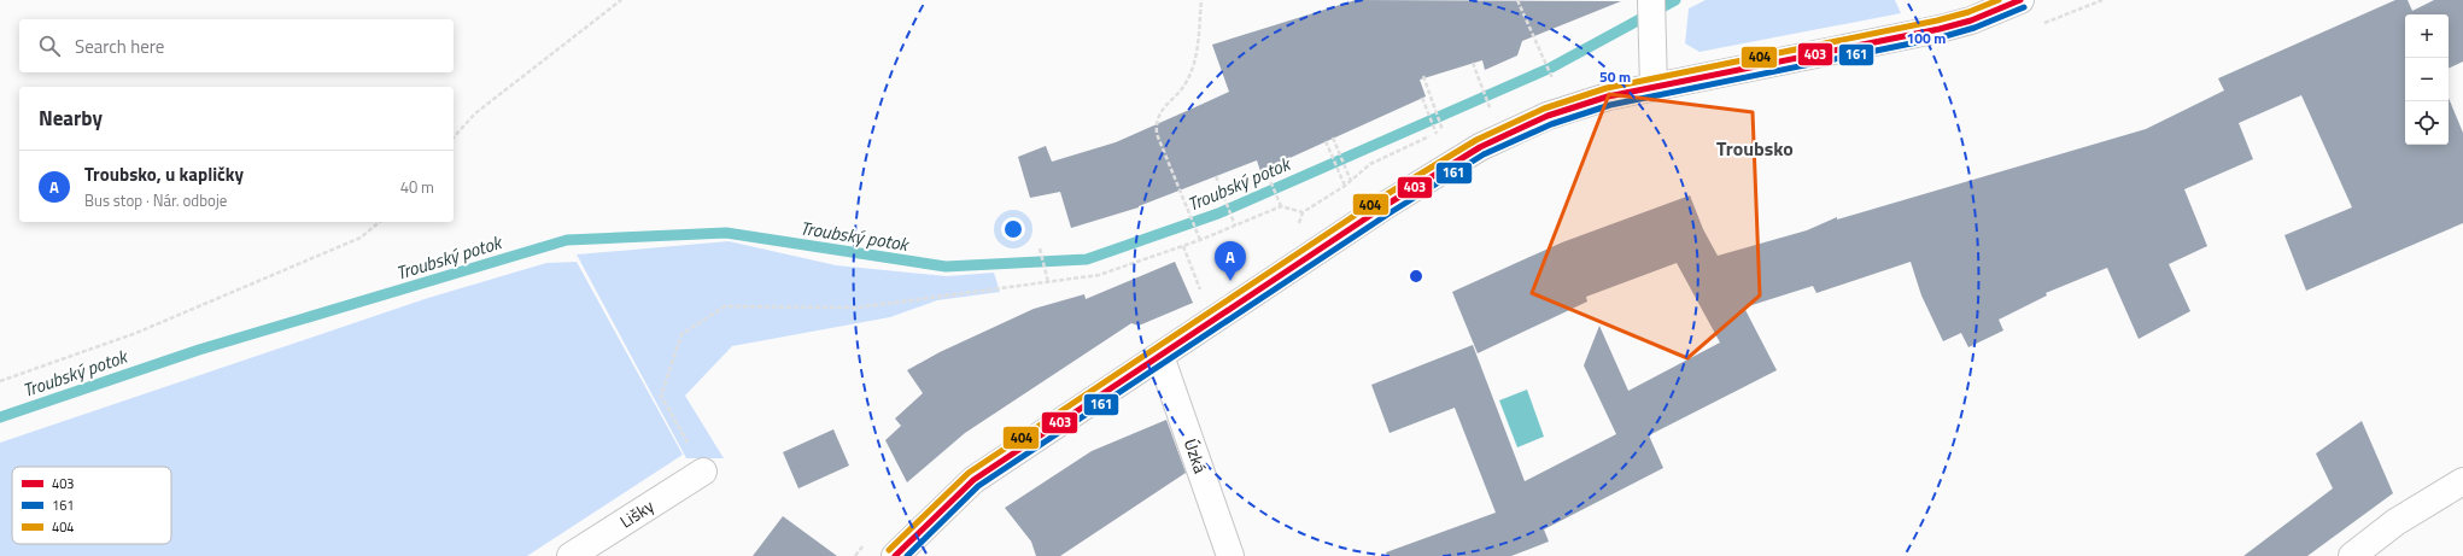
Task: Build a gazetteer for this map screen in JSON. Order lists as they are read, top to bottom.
{
  "streets": {
    "street": ["Úzká", "Lišky"]
  },
  "districts": ["Troubsko"],
  "water": ["Troubský potok"],
  "lines": ["transit line 403", "transit line 404", "transit line 161"],
  "legend": ["403", "161", "404"],
  "page": {
    "map_buttons": ["+", "−"],
    "search": "Search here",
    "heading": "Nearby",
    "list": [
      {
        "mark": "A",
        "name": "Troubsko, u kapličky",
        "note": "Bus stop · Nár. odboje",
        "value": "40 m"
      }
    ],
    "pins": "A"
  },
  "rings": ["100 m", "50 m"]
}
